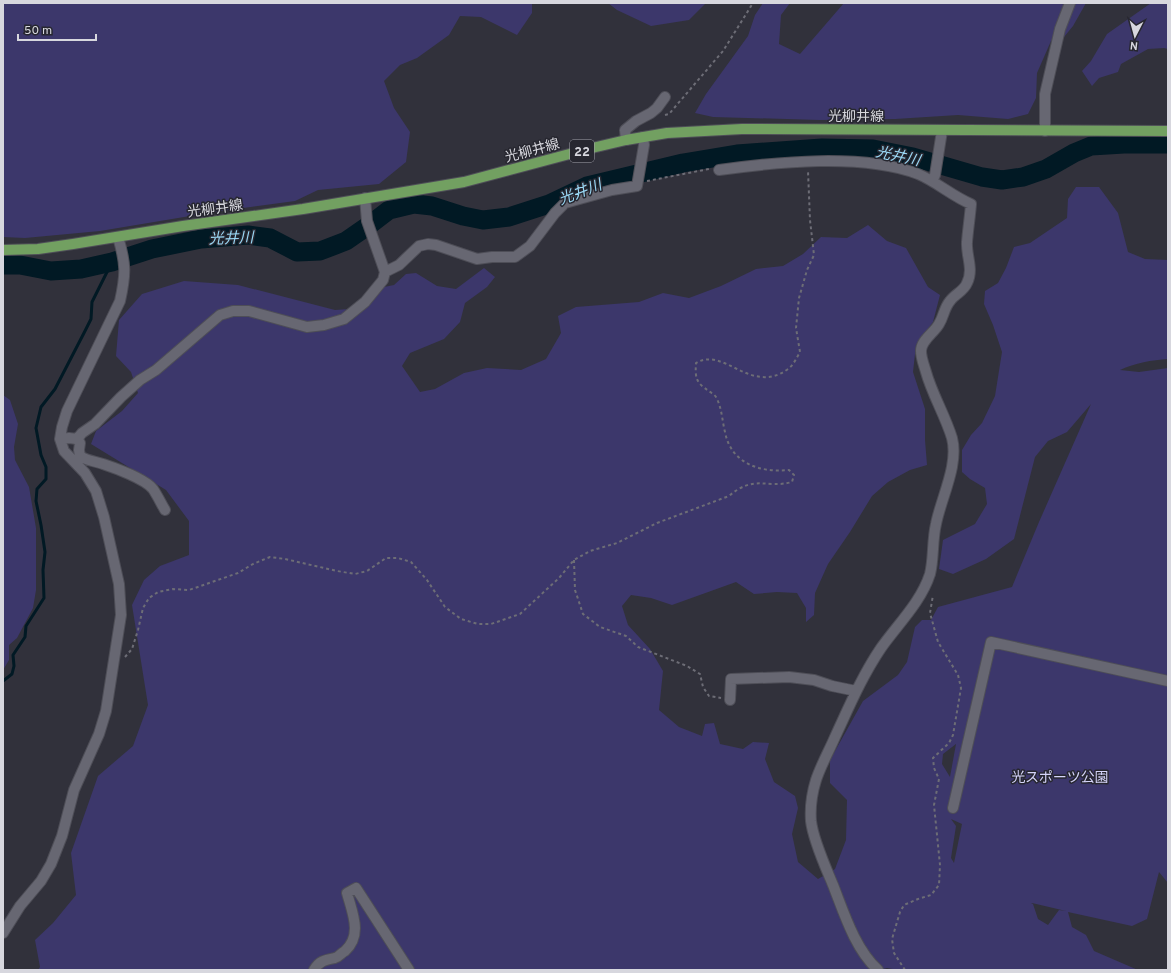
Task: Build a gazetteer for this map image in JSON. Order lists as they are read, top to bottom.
{
  "streets": {
    "main road": ["光柳井線", "22"]
  },
  "water": ["光井川"],
  "parks": ["光スポーツ公園"],
  "scale_bar": "50 m",
  "north": "bottom"
}
